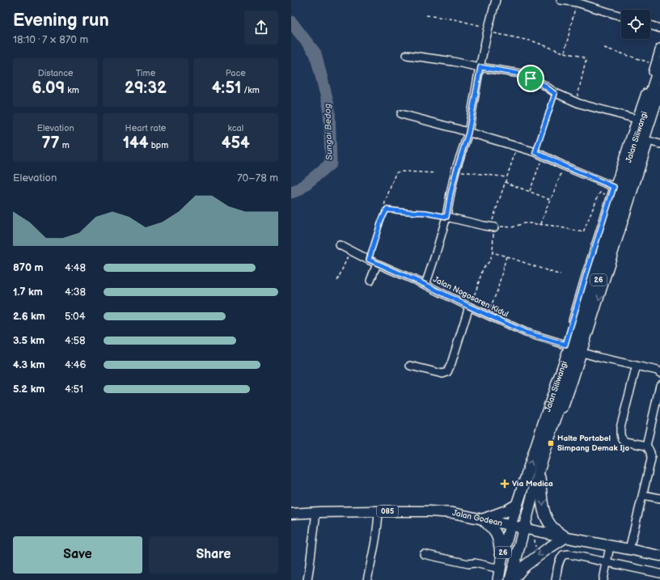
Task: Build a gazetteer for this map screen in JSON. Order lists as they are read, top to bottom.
{
  "streets": {
    "highway": ["Jalan Siliwangi", "26"],
    "main road": ["085", "Jalan Godean"],
    "street": ["Jalan Nogosaren Kidul"]
  },
  "crossings": [
    ["Jalan Siliwangi", "Jalan Godean"]
  ],
  "water": ["Sungai Bedog"],
  "places": {
    "transit": ["Halte Portabel Simpang Demak Ijo"],
    "health": ["Via Medica"]
  },
  "page": {
    "heading": ["Evening run", "18:10 · 7 × 870 m"],
    "stats": [
      ["Distance", "6.09 km"],
      ["Time", "29:32"],
      ["Pace", "4:51 /km"],
      ["Elevation", "77 m"],
      ["Heart rate", "144 bpm"],
      ["kcal", "454"]
    ],
    "chart": ["Elevation", "70–78 m"],
    "list": [
      {
        "name": "870 m",
        "note": "4:48"
      },
      {
        "name": "1.7 km",
        "note": "4:38"
      },
      {
        "name": "2.6 km",
        "note": "5:04"
      },
      {
        "name": "3.5 km",
        "note": "4:58"
      },
      {
        "name": "4.3 km",
        "note": "4:46"
      },
      {
        "name": "5.2 km",
        "note": "4:51"
      }
    ],
    "buttons": ["Save", "Share"]
  }
}
